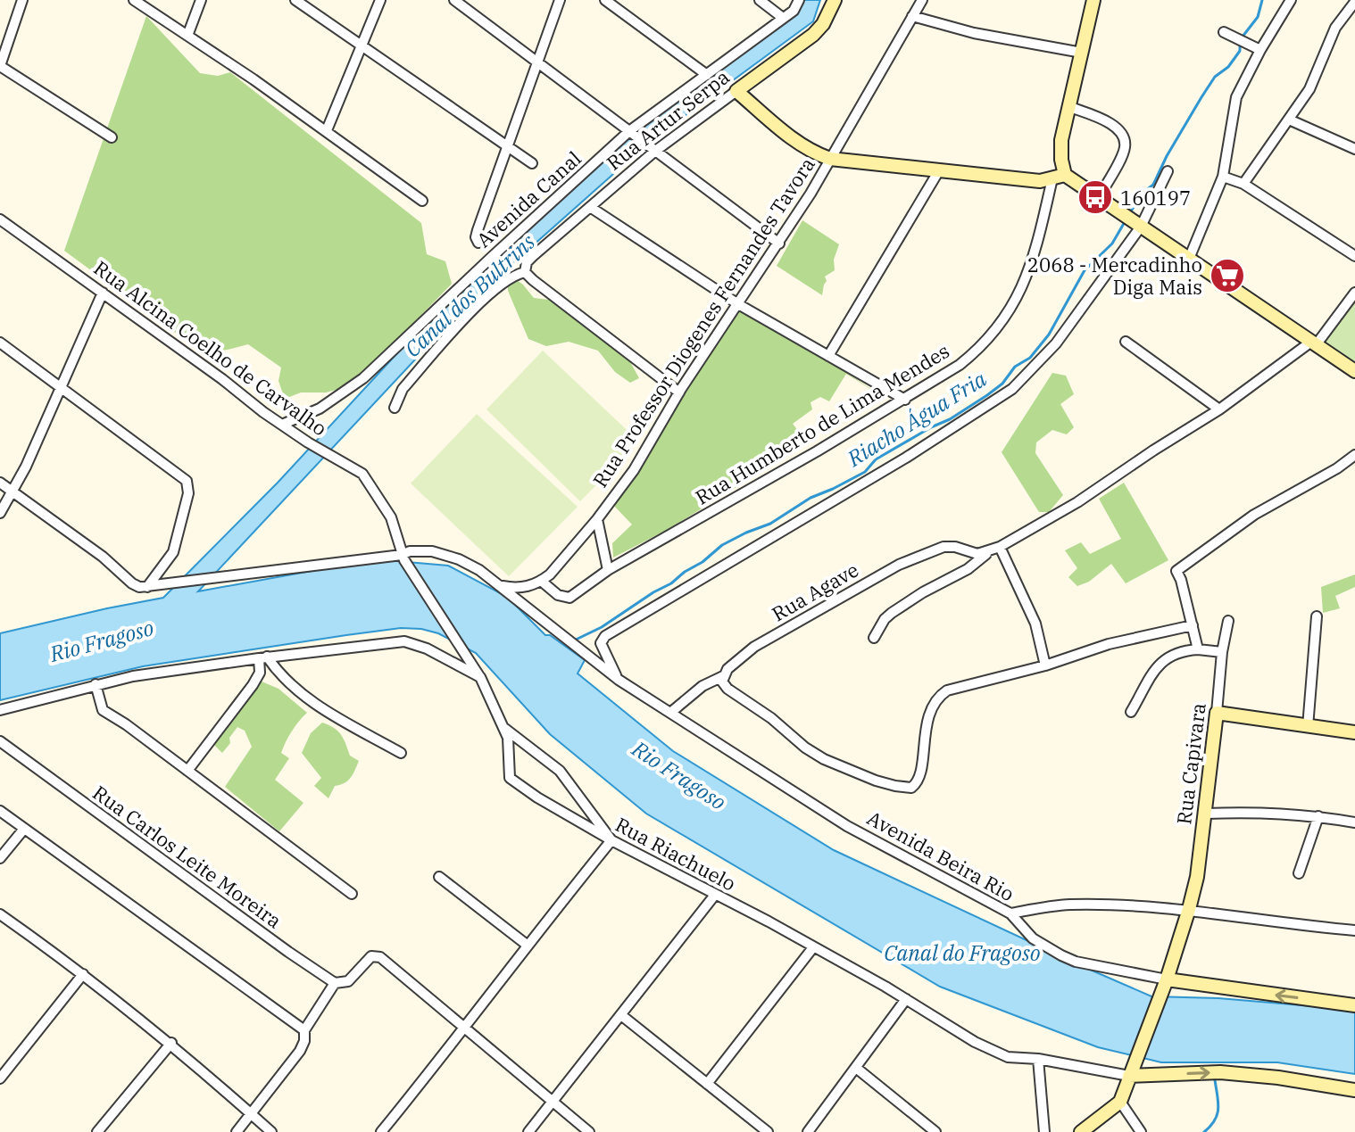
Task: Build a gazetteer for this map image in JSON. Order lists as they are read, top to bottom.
{
  "streets": {
    "street": [
      "Rua Artur Serpa",
      "Avenida Canal",
      "Rua Professor Diogenes Fernandes Tavora",
      "Rua Alcina Coelho de Carvalho",
      "Rua Humberto de Lima Mendes",
      "Rua Agave",
      "Rua Capivara",
      "Rua Riachuelo",
      "Avenida Beira Rio",
      "Rua Carlos Leite Moreira"
    ]
  },
  "crossings": [
    ["Avenida Canal", "Rua Alcina Coelho de Carvalho"],
    ["Rua Professor Diogenes Fernandes Tavora", "Rua Humberto de Lima Mendes"],
    ["Rua Alcina Coelho de Carvalho", "Rua Riachuelo"],
    ["Rua Agave", "Avenida Beira Rio"],
    ["Rua Capivara", "Rua Riachuelo"],
    ["Rua Capivara", "Avenida Beira Rio"]
  ],
  "water": [
    "Canal dos Bultrins",
    "Riacho Água Fria",
    "Rio Fragoso",
    "Canal do Fragoso"
  ],
  "places": {
    "bus stop": ["160197"],
    "supermarket": ["2068 - Mercadinho Diga Mais"]
  }
}
